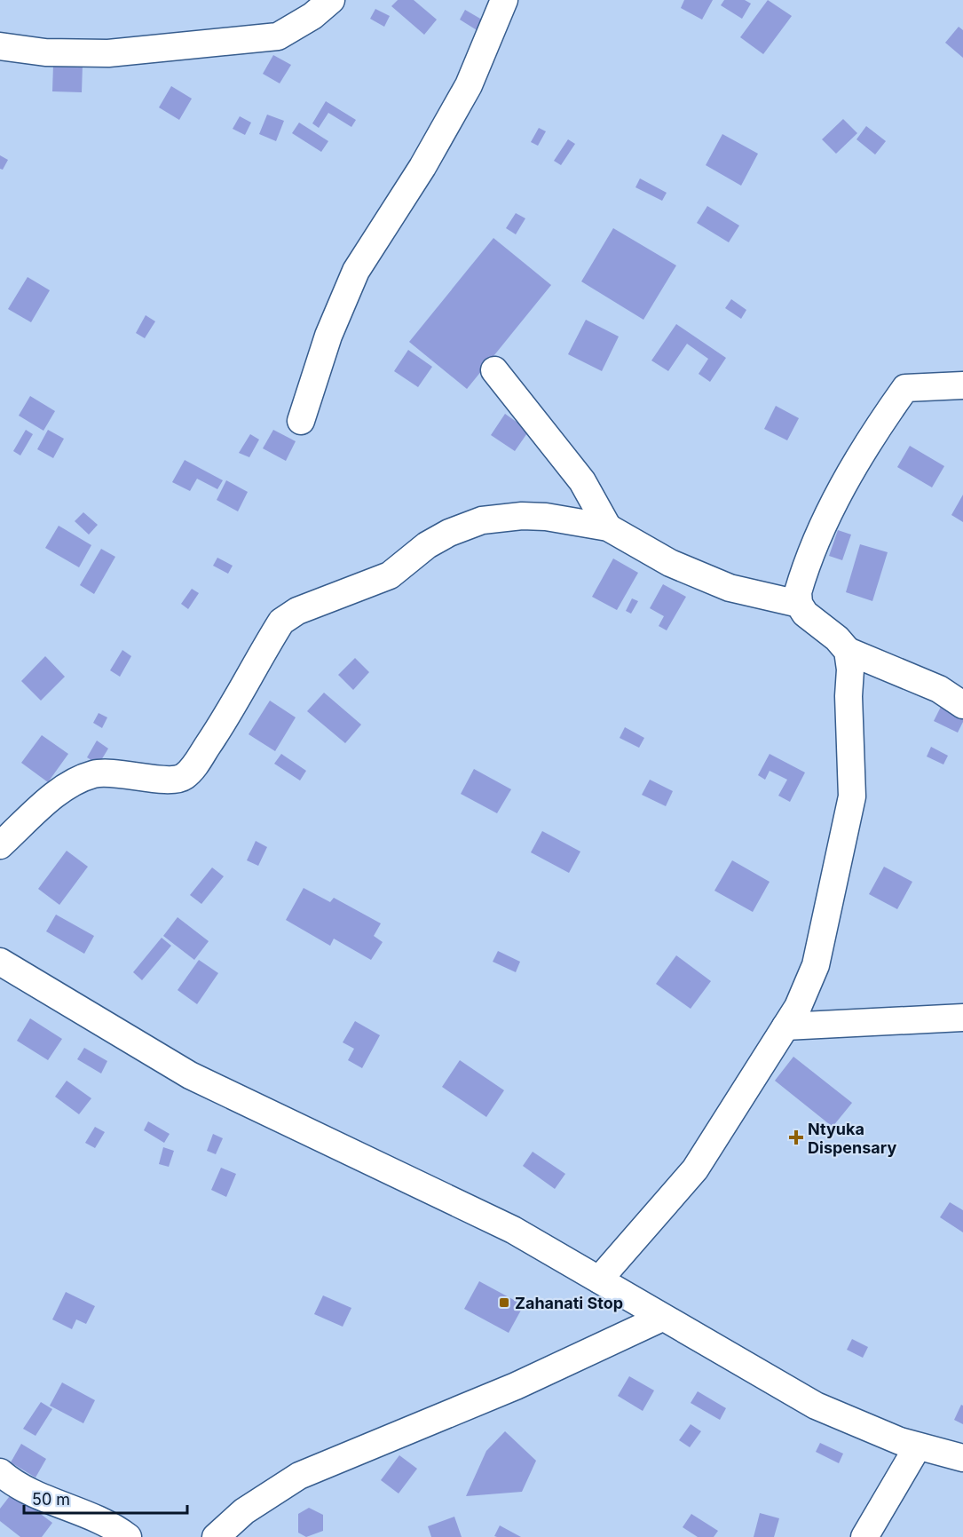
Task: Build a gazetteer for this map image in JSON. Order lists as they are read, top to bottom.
{
  "places": {
    "health": ["Ntyuka Dispensary"],
    "transit": ["Zahanati Stop"]
  },
  "scale_bar": "50 m"
}
